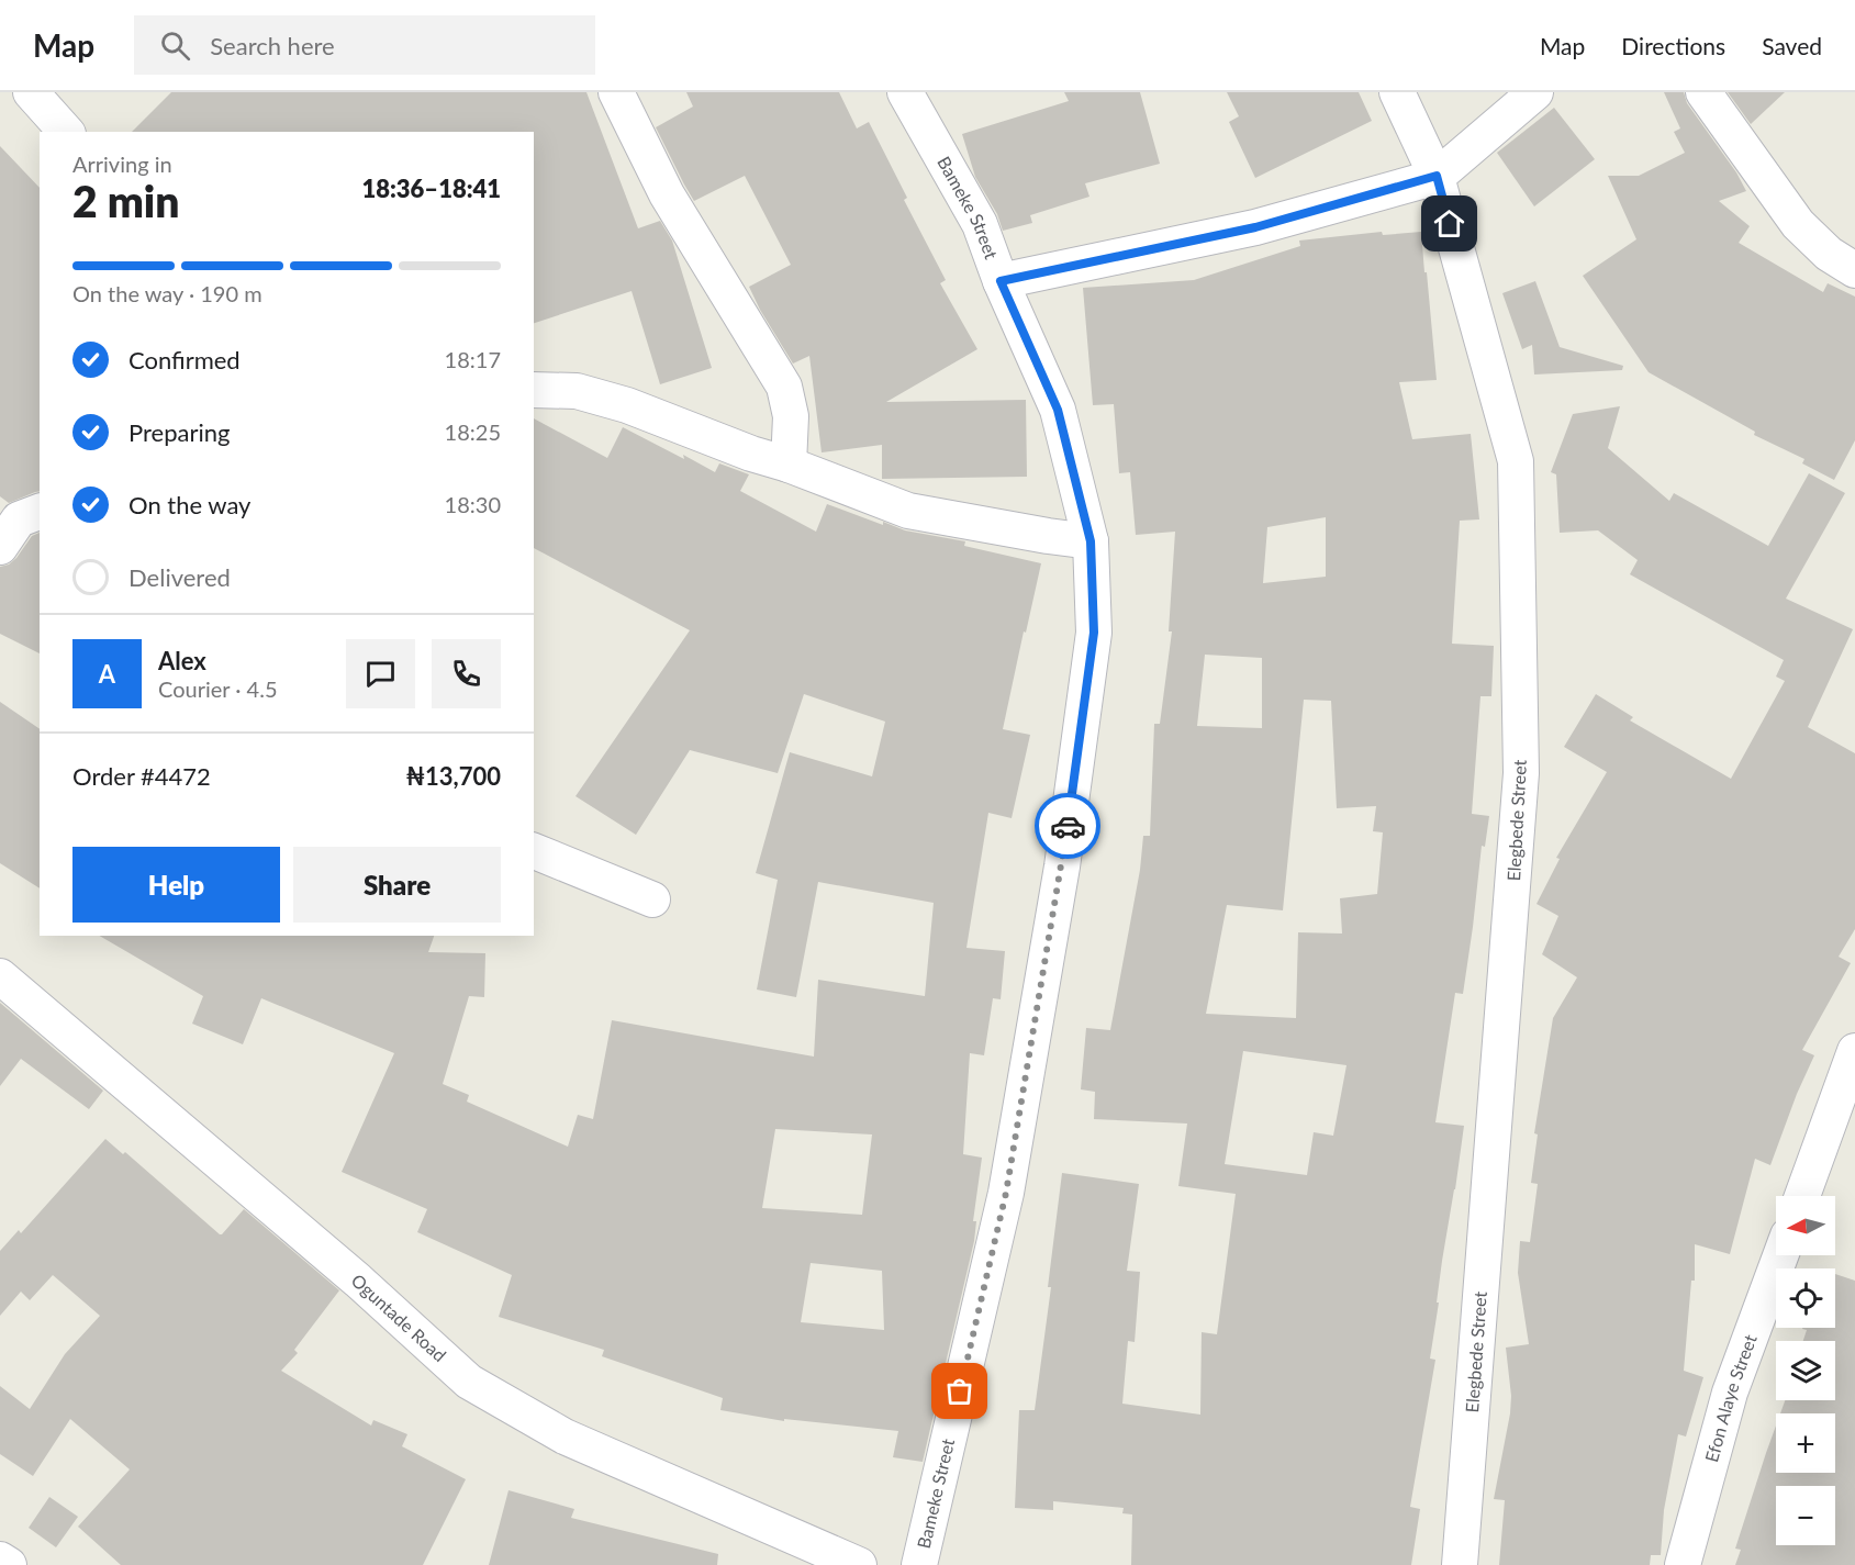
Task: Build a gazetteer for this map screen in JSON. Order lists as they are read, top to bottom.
{
  "streets": {
    "street": [
      "Bameke Street",
      "Elegbede Street",
      "Oguntade Road",
      "Efon Alaye Street"
    ]
  },
  "north": "left",
  "page": {
    "header": "Map",
    "search": "Search here",
    "nav": ["Map", "Directions", "Saved"],
    "heading": ["2 min", "Arriving in", "18:36–18:41"],
    "panel": [
      "Alex",
      "Courier · 4.5",
      "Order #4472",
      "₦13,700"
    ],
    "bar": "On the way · 190 m",
    "list": [
      ["Confirmed", "18:17"],
      ["Preparing", "18:25"],
      ["On the way", "18:30"],
      "Delivered"
    ],
    "round": "A",
    "buttons": ["Help", "Share"],
    "map_buttons": ["+", "−"]
  }
}
